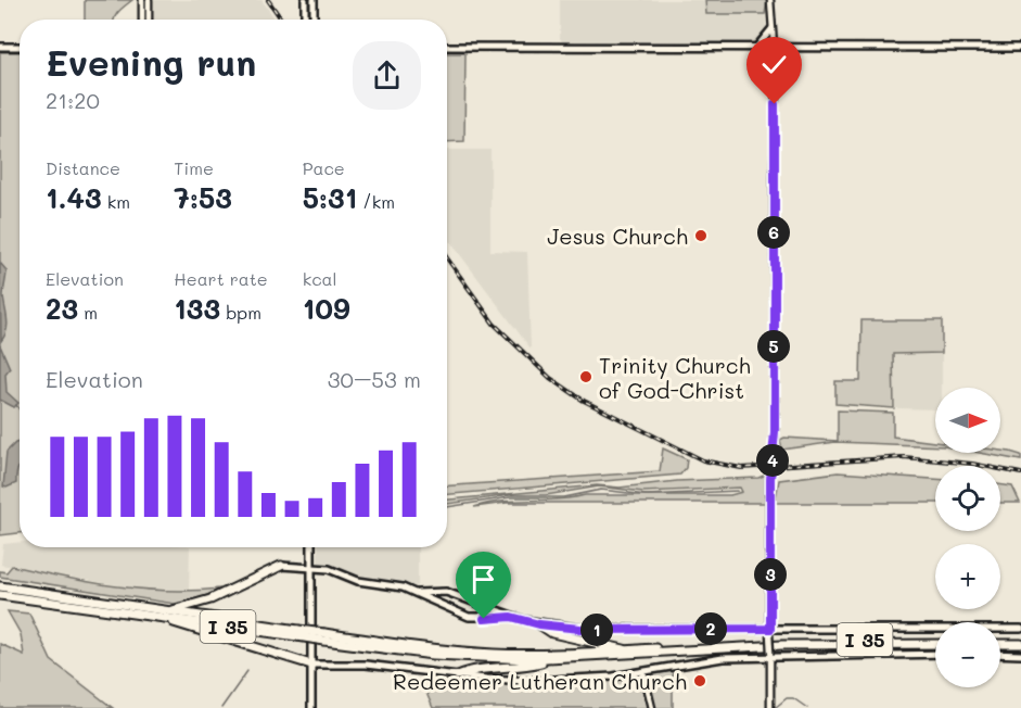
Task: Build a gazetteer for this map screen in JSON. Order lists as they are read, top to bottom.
{
  "streets": {
    "highway": ["I 35"]
  },
  "places": ["Jesus Church", "Trinity Church of God-Christ", "Redeemer Lutheran Church"],
  "north": "right",
  "page": {
    "heading": ["Evening run", "21:20"],
    "stats": [
      ["Distance", "1.43 km"],
      ["Time", "7:53"],
      ["Pace", "5:31 /km"],
      ["Elevation", "23 m"],
      ["Heart rate", "133 bpm"],
      ["kcal", "109"]
    ],
    "pins": [
      "6",
      "5",
      "4",
      "3",
      "2",
      "1"
    ],
    "chart": ["Elevation", "30–53 m"],
    "map_buttons": ["+", "−"]
  }
}
